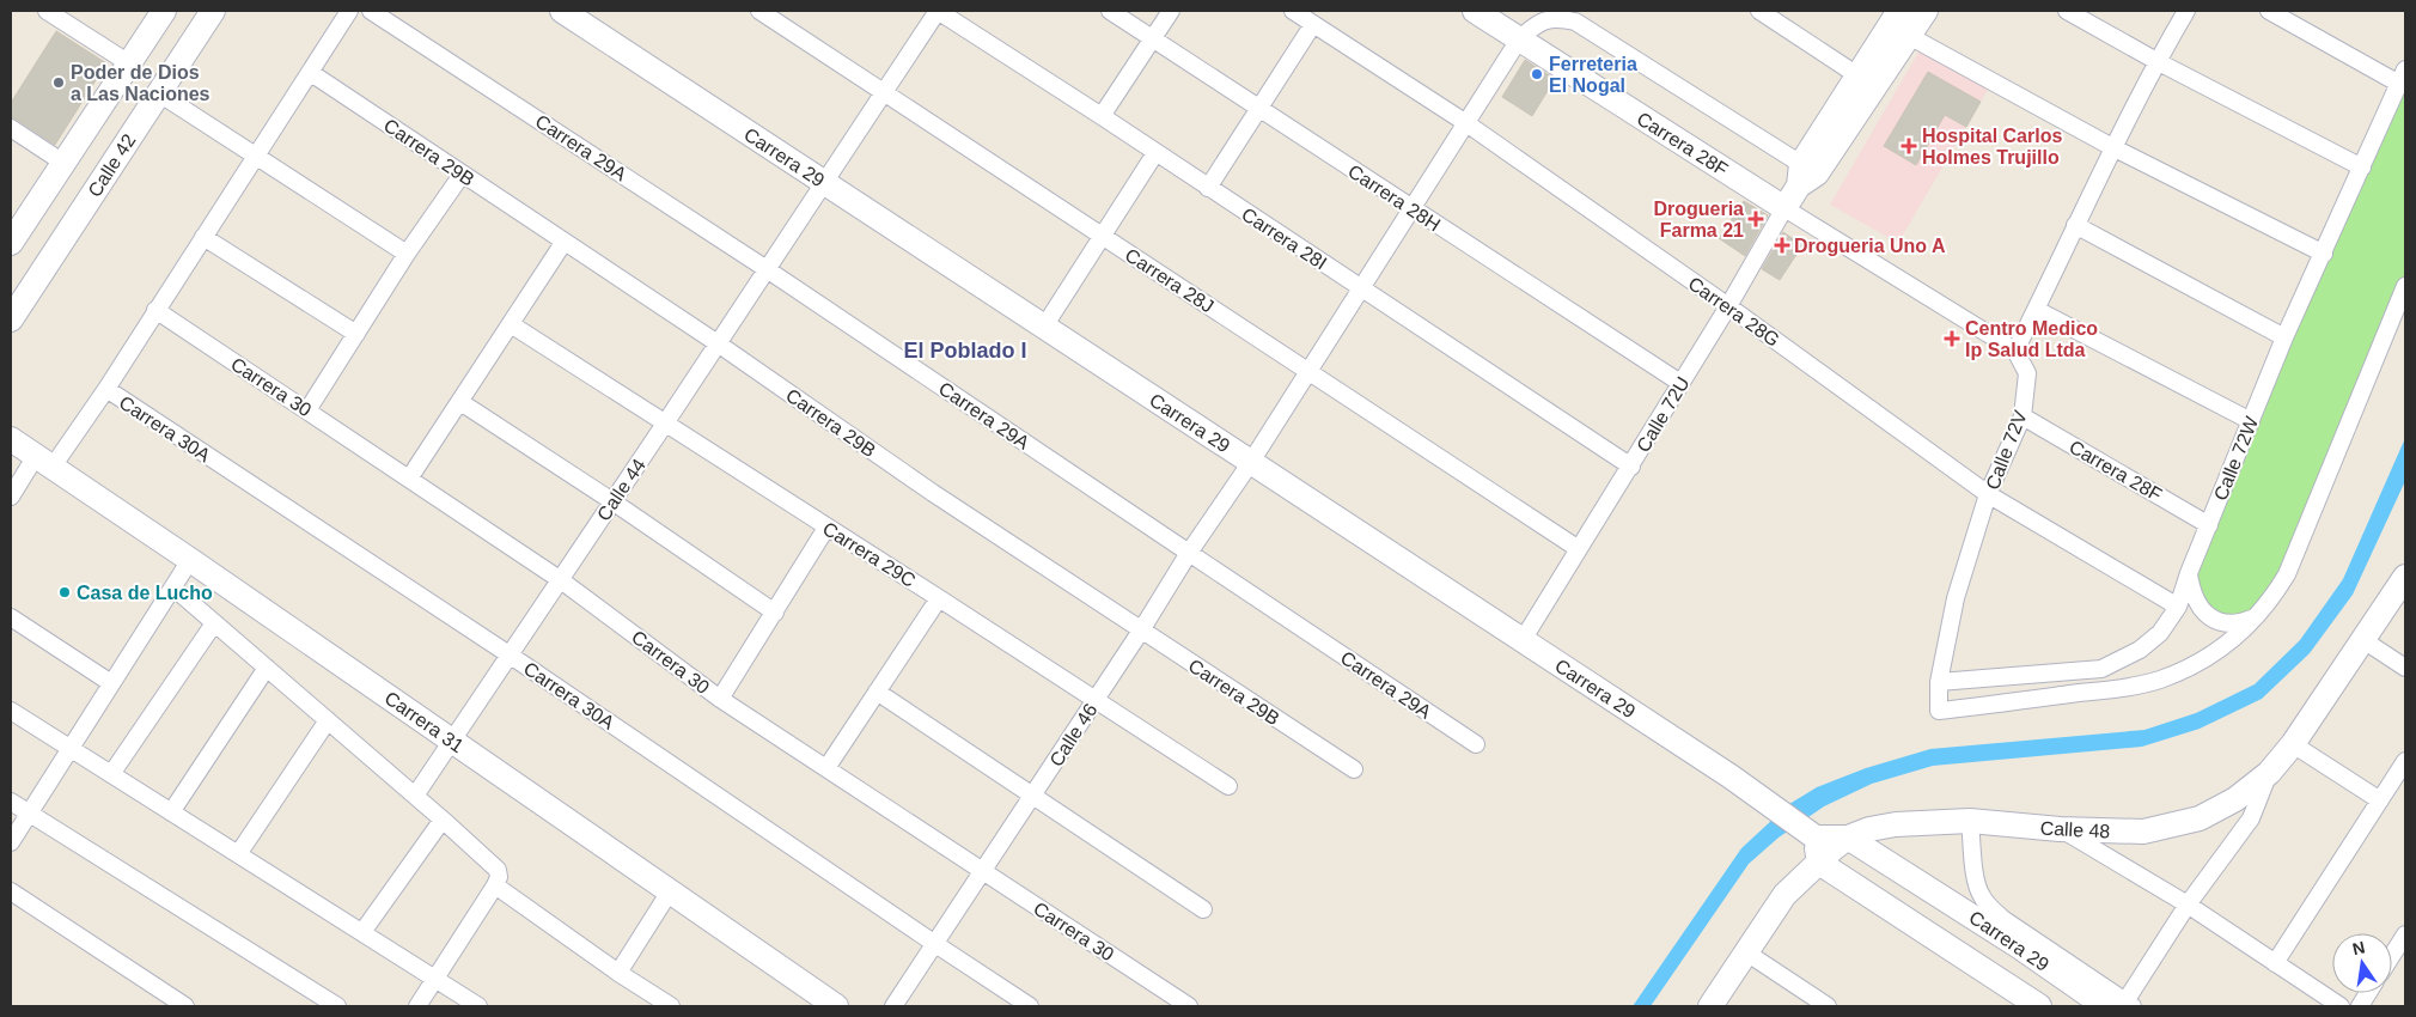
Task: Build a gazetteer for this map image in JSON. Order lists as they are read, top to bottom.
{
  "streets": {
    "street": [
      "Carrera 28F",
      "Carrera 29A",
      "Carrera 29B",
      "Carrera 29",
      "Calle 42",
      "Carrera 28H",
      "Carrera 28I",
      "Carrera 28J",
      "Carrera 28G",
      "Carrera 30",
      "Calle 72U",
      "Carrera 30A",
      "Calle 72V",
      "Calle 72W",
      "Calle 44",
      "Carrera 29C",
      "Carrera 31",
      "Calle 46",
      "Calle 48"
    ]
  },
  "crossings": [
    ["Carrera 28F", "Calle 72U"],
    ["Carrera 28F", "Calle 72V"],
    ["Carrera 28F", "Calle 72W"],
    ["Carrera 28F", "Calle 46"],
    ["Carrera 29A", "Calle 44"],
    ["Carrera 29A", "Calle 46"],
    ["Carrera 29B", "Calle 44"],
    ["Carrera 29B", "Calle 46"],
    ["Carrera 29", "Calle 72U"],
    ["Carrera 29", "Calle 44"],
    ["Carrera 29", "Calle 46"],
    ["Carrera 29", "Calle 48"],
    ["Carrera 28H", "Calle 72U"],
    ["Carrera 28H", "Calle 46"],
    ["Carrera 28I", "Calle 72U"],
    ["Carrera 28I", "Calle 44"],
    ["Carrera 28I", "Calle 46"],
    ["Carrera 28J", "Calle 72U"],
    ["Carrera 28J", "Calle 44"],
    ["Carrera 28J", "Calle 46"],
    ["Carrera 28G", "Calle 72U"],
    ["Carrera 28G", "Calle 72V"],
    ["Carrera 28G", "Calle 72W"],
    ["Carrera 28G", "Calle 46"],
    ["Carrera 30", "Calle 44"],
    ["Carrera 30", "Calle 46"],
    ["Calle 72U", "Calle 46"],
    ["Carrera 30A", "Calle 44"],
    ["Carrera 30A", "Calle 46"],
    ["Calle 72V", "Calle 72W"],
    ["Calle 44", "Carrera 29C"],
    ["Calle 44", "Carrera 31"],
    ["Carrera 29C", "Calle 46"]
  ],
  "districts": ["El Poblado I"],
  "places": {
    "other": ["Ferreteria El Nogal", "Poder de Dios a Las Naciones", "Casa de Lucho"],
    "health": [
      "Hospital Carlos Holmes Trujillo",
      "Drogueria Farma 21",
      "Drogueria Uno A",
      "Centro Medico Ip Salud Ltda"
    ]
  },
  "north": "top"
}
